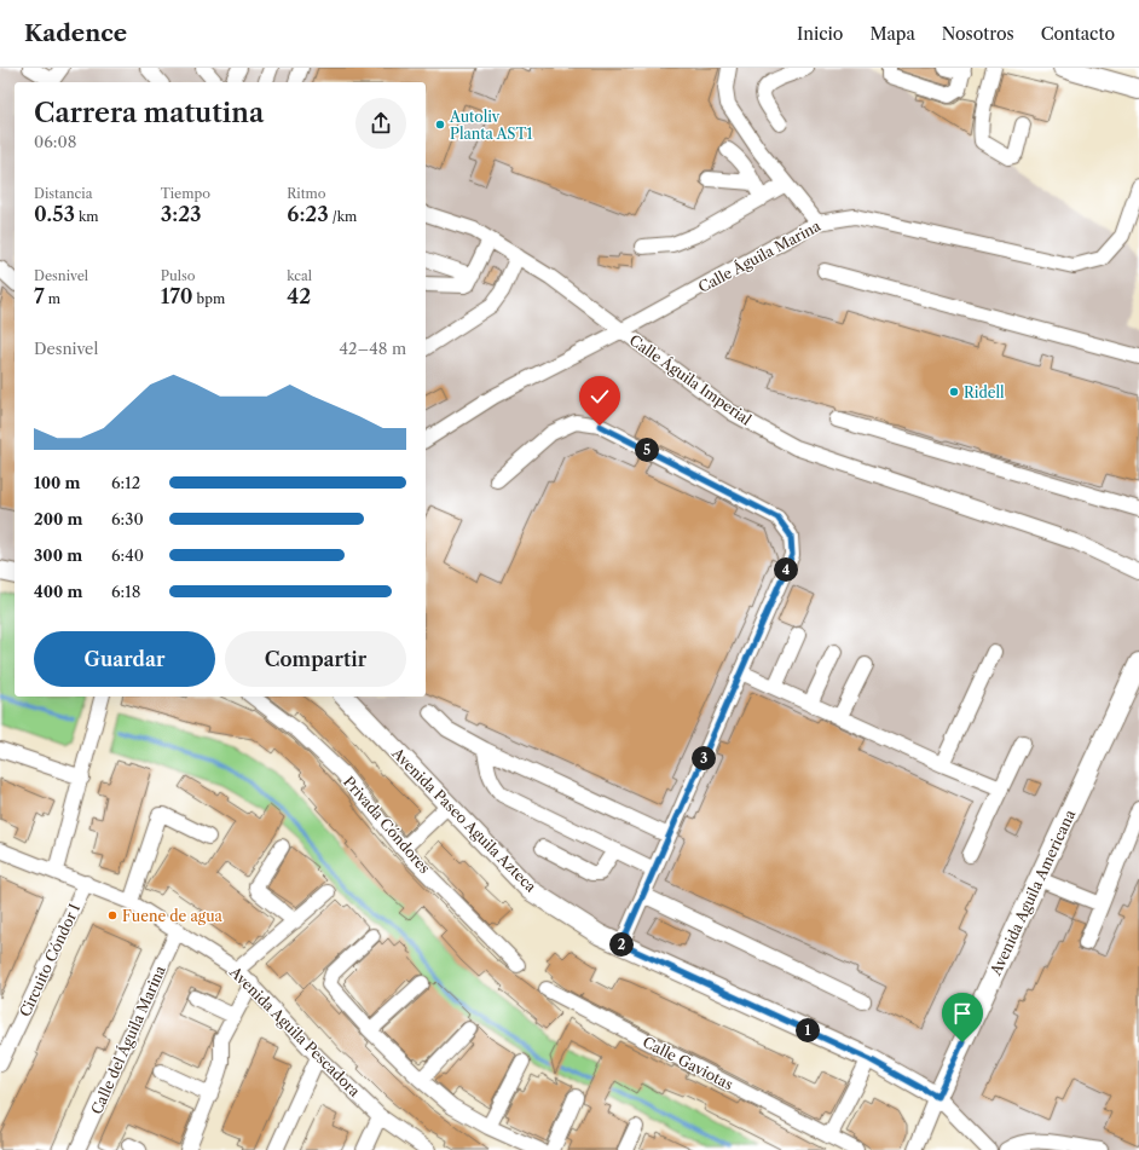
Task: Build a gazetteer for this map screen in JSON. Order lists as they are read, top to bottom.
{
  "streets": {
    "main road": ["Avenida Paseo Aguila Azteca", "Avenida Aguila Americana"],
    "street": [
      "Calle Águila Marina",
      "Calle Águila Imperial",
      "Privada Cóndores",
      "Circuito Cóndor I",
      "Avenida Aguila Pescadora",
      "Calle del Águila Marina",
      "Calle Gaviotas"
    ]
  },
  "crossings": [
    ["Calle Águila Marina", "Calle Águila Imperial"],
    ["Avenida Paseo Aguila Azteca", "Avenida Aguila Americana"],
    ["Circuito Cóndor I", "Avenida Aguila Pescadora"],
    ["Avenida Aguila Pescadora", "Calle del Águila Marina"]
  ],
  "places": ["Autoliv Planta AST1", "Ridell", "Fuene de agua"],
  "page": {
    "header": "Kadence",
    "nav": [
      "Inicio",
      "Mapa",
      "Nosotros",
      "Contacto"
    ],
    "heading": ["Carrera matutina", "06:08"],
    "stats": [
      ["Distancia", "0.53 km"],
      ["Tiempo", "3:23"],
      ["Ritmo", "6:23 /km"],
      ["Desnivel", "7 m"],
      ["Pulso", "170 bpm"],
      ["kcal", "42"]
    ],
    "chart": ["Desnivel", "42–48 m"],
    "pins": [
      "5",
      "4",
      "3",
      "2",
      "1"
    ],
    "list": [
      {
        "name": "100 m",
        "note": "6:12"
      },
      {
        "name": "200 m",
        "note": "6:30"
      },
      {
        "name": "300 m",
        "note": "6:40"
      },
      {
        "name": "400 m",
        "note": "6:18"
      }
    ],
    "buttons": ["Guardar", "Compartir"]
  }
}
